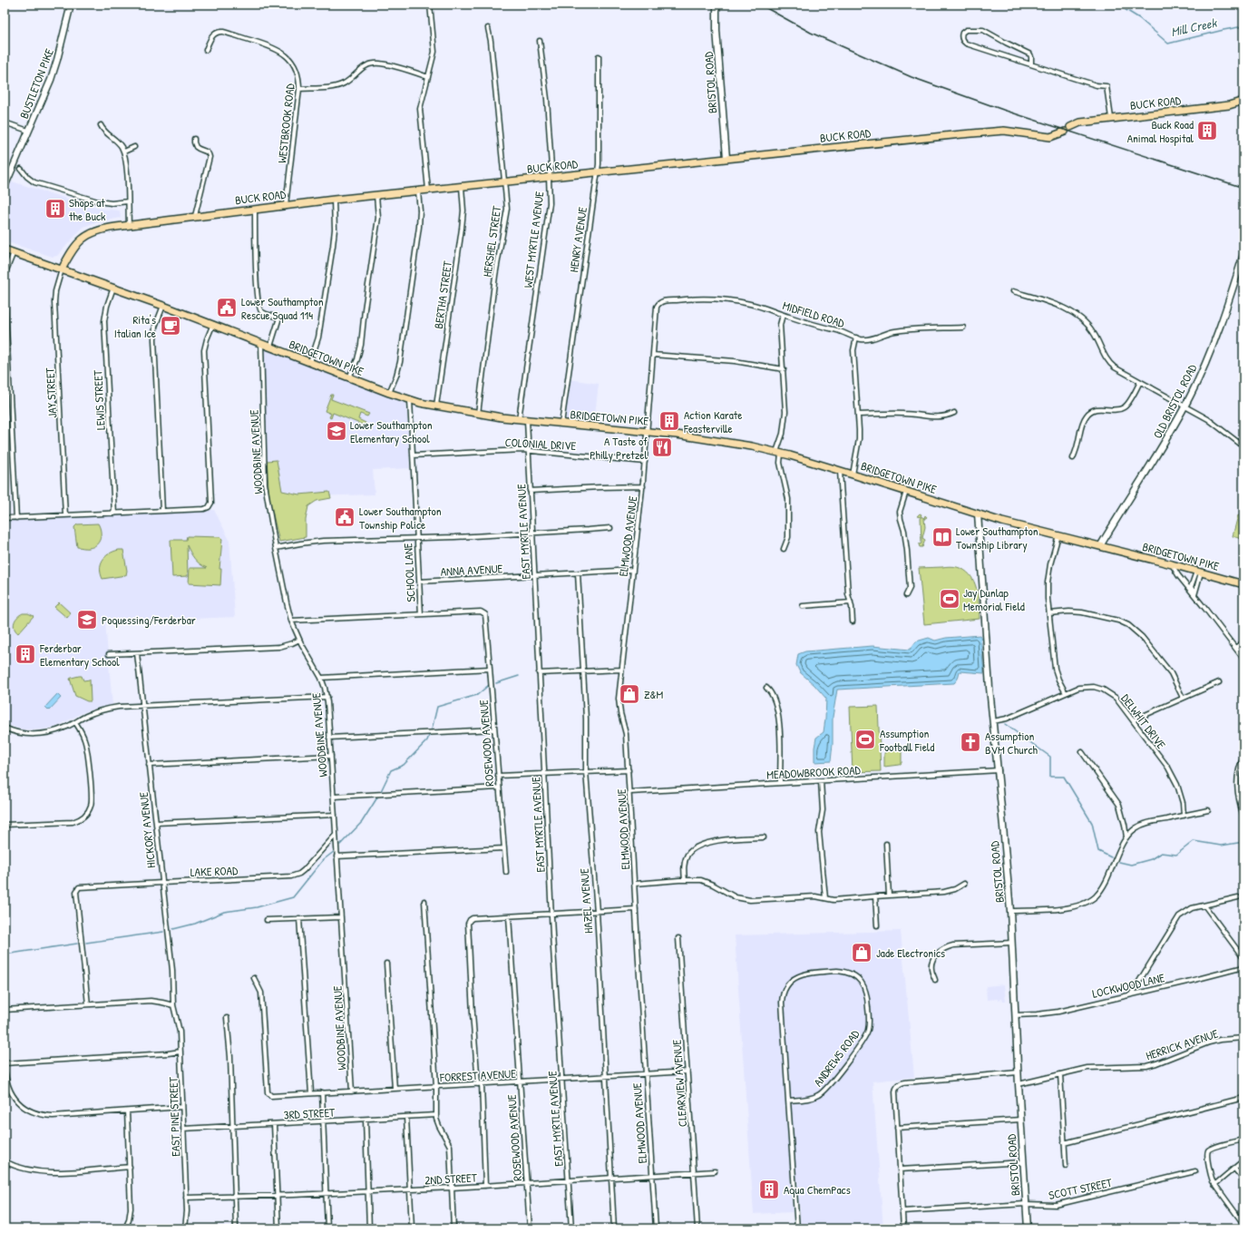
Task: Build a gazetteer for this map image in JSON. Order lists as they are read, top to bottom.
{
  "streets": {
    "main road": [
      "BRISTOL ROAD",
      "BUSTLETON PIKE",
      "BUCK ROAD",
      "BRIDGETOWN PIKE",
      "OLD BRISTOL ROAD"
    ],
    "street": [
      "WESTBROOK ROAD",
      "WEST MYRTLE AVENUE",
      "HENRY AVENUE",
      "HERSHEL STREET",
      "BERTHA STREET",
      "MIDFIELD ROAD",
      "JAY STREET",
      "LEWIS STREET",
      "COLONIAL DRIVE",
      "WOODBINE AVENUE",
      "EAST MYRTLE AVENUE",
      "ELMWOOD AVENUE",
      "ANNA AVENUE",
      "SCHOOL LANE",
      "DELWHIT DRIVE",
      "ROSEWOOD AVENUE",
      "MEADOWBROOK ROAD",
      "HICKORY AVENUE",
      "LAKE ROAD",
      "HAZEL AVENUE",
      "LOCKWOOD LANE",
      "HERRICK AVENUE",
      "ANDREWS ROAD",
      "FORREST AVENUE",
      "CLEARVIEW AVENUE",
      "3RD STREET",
      "EAST PINE STREET",
      "2ND STREET",
      "SCOTT STREET"
    ]
  },
  "crossings": [
    ["BRISTOL ROAD", "BUCK ROAD"],
    ["BRISTOL ROAD", "BRIDGETOWN PIKE"],
    ["BRISTOL ROAD", "DELWHIT DRIVE"],
    ["BRISTOL ROAD", "MEADOWBROOK ROAD"],
    ["BRISTOL ROAD", "LOCKWOOD LANE"],
    ["BRISTOL ROAD", "HERRICK AVENUE"],
    ["BRISTOL ROAD", "SCOTT STREET"],
    ["BUCK ROAD", "WESTBROOK ROAD"],
    ["BUCK ROAD", "WEST MYRTLE AVENUE"],
    ["BUCK ROAD", "HENRY AVENUE"],
    ["BUCK ROAD", "HERSHEL STREET"],
    ["BUCK ROAD", "BERTHA STREET"],
    ["BUCK ROAD", "BRIDGETOWN PIKE"],
    ["BUCK ROAD", "JAY STREET"],
    ["WEST MYRTLE AVENUE", "BRIDGETOWN PIKE"],
    ["HENRY AVENUE", "BRIDGETOWN PIKE"],
    ["HERSHEL STREET", "BRIDGETOWN PIKE"],
    ["BERTHA STREET", "BRIDGETOWN PIKE"],
    ["MIDFIELD ROAD", "ELMWOOD AVENUE"],
    ["BRIDGETOWN PIKE", "JAY STREET"],
    ["BRIDGETOWN PIKE", "LEWIS STREET"],
    ["BRIDGETOWN PIKE", "OLD BRISTOL ROAD"],
    ["BRIDGETOWN PIKE", "WOODBINE AVENUE"],
    ["BRIDGETOWN PIKE", "EAST MYRTLE AVENUE"],
    ["BRIDGETOWN PIKE", "ELMWOOD AVENUE"],
    ["BRIDGETOWN PIKE", "SCHOOL LANE"],
    ["COLONIAL DRIVE", "EAST MYRTLE AVENUE"],
    ["COLONIAL DRIVE", "ELMWOOD AVENUE"],
    ["COLONIAL DRIVE", "SCHOOL LANE"],
    ["WOODBINE AVENUE", "LAKE ROAD"],
    ["WOODBINE AVENUE", "FORREST AVENUE"],
    ["EAST MYRTLE AVENUE", "ANNA AVENUE"],
    ["EAST MYRTLE AVENUE", "FORREST AVENUE"],
    ["EAST MYRTLE AVENUE", "2ND STREET"],
    ["ELMWOOD AVENUE", "ANNA AVENUE"],
    ["ELMWOOD AVENUE", "MEADOWBROOK ROAD"],
    ["ELMWOOD AVENUE", "FORREST AVENUE"],
    ["ELMWOOD AVENUE", "2ND STREET"],
    ["ANNA AVENUE", "SCHOOL LANE"],
    ["ANNA AVENUE", "HAZEL AVENUE"],
    ["SCHOOL LANE", "ROSEWOOD AVENUE"],
    ["ROSEWOOD AVENUE", "FORREST AVENUE"],
    ["ROSEWOOD AVENUE", "2ND STREET"],
    ["HICKORY AVENUE", "LAKE ROAD"],
    ["HICKORY AVENUE", "EAST PINE STREET"],
    ["HAZEL AVENUE", "FORREST AVENUE"],
    ["HAZEL AVENUE", "2ND STREET"],
    ["FORREST AVENUE", "CLEARVIEW AVENUE"],
    ["CLEARVIEW AVENUE", "2ND STREET"],
    ["3RD STREET", "EAST PINE STREET"],
    ["EAST PINE STREET", "2ND STREET"]
  ],
  "water": ["Mill Creek"],
  "places": {
    "building": [
      "Buck Road Animal Hospital",
      "Shops at the Buck",
      "Action Karate Feasterville",
      "Ferderbar Elementary School",
      "Aqua ChemPacs"
    ],
    "public building": ["Lower Southampton Rescue Squad 114", "Lower Southampton Township Police"],
    "cafe": ["Rita's Italian Ice"],
    "school or university": ["Lower Southampton Elementary School", "Poquessing/Ferderbar"],
    "restaurant": ["A Taste of Philly Pretzel"],
    "library": ["Lower Southampton Township Library"],
    "sports": ["Jay Dunlap Memorial Field", "Assumption Football Field"],
    "shop": ["Z&M", "Jade Electronics"],
    "church": ["Assumption BVM Church"]
  }
}
